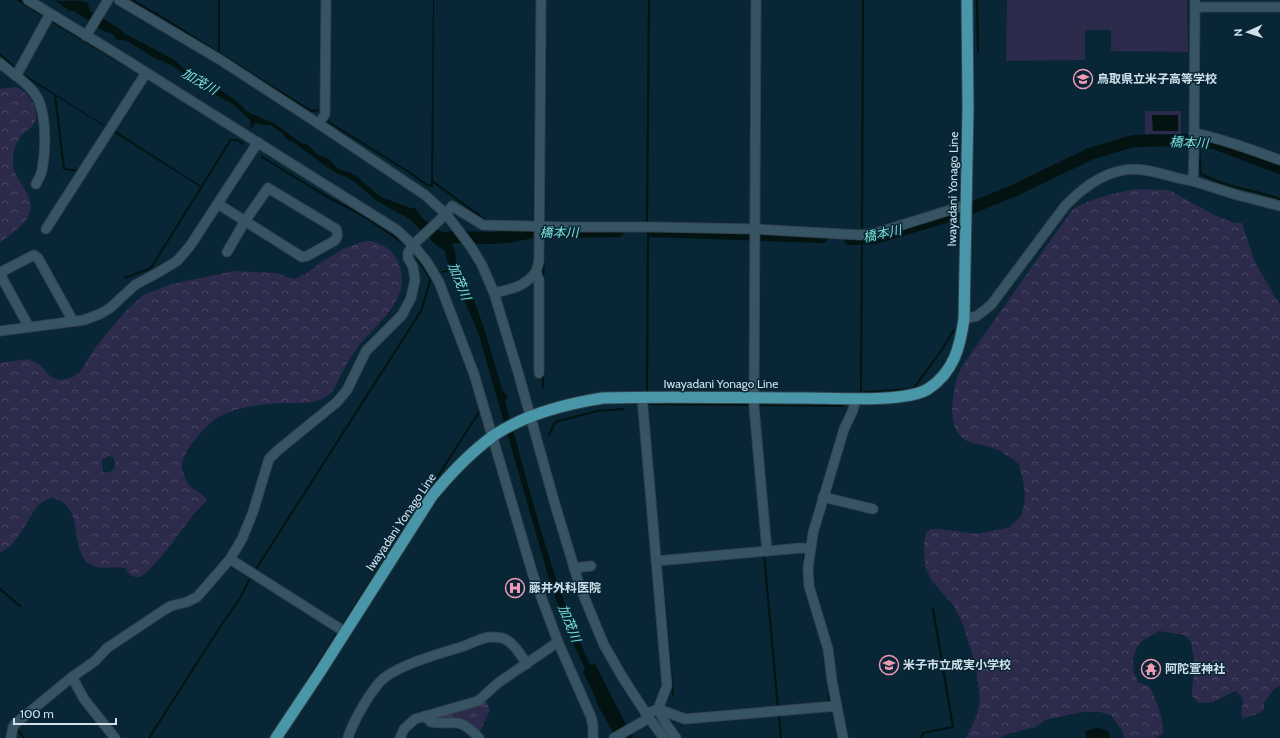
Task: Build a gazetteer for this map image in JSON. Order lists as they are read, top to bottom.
{
  "streets": {
    "main road": ["Iwayadani Yonago Line"]
  },
  "water": ["加茂川", "橋本川"],
  "places": {
    "school or university": ["鳥取県立米子高等学校", "米子市立成実小学校"],
    "hospital": ["藤井外科医院"],
    "temple": ["阿陀萱神社"]
  },
  "scale_bar": "100 m",
  "north": "left"
}
